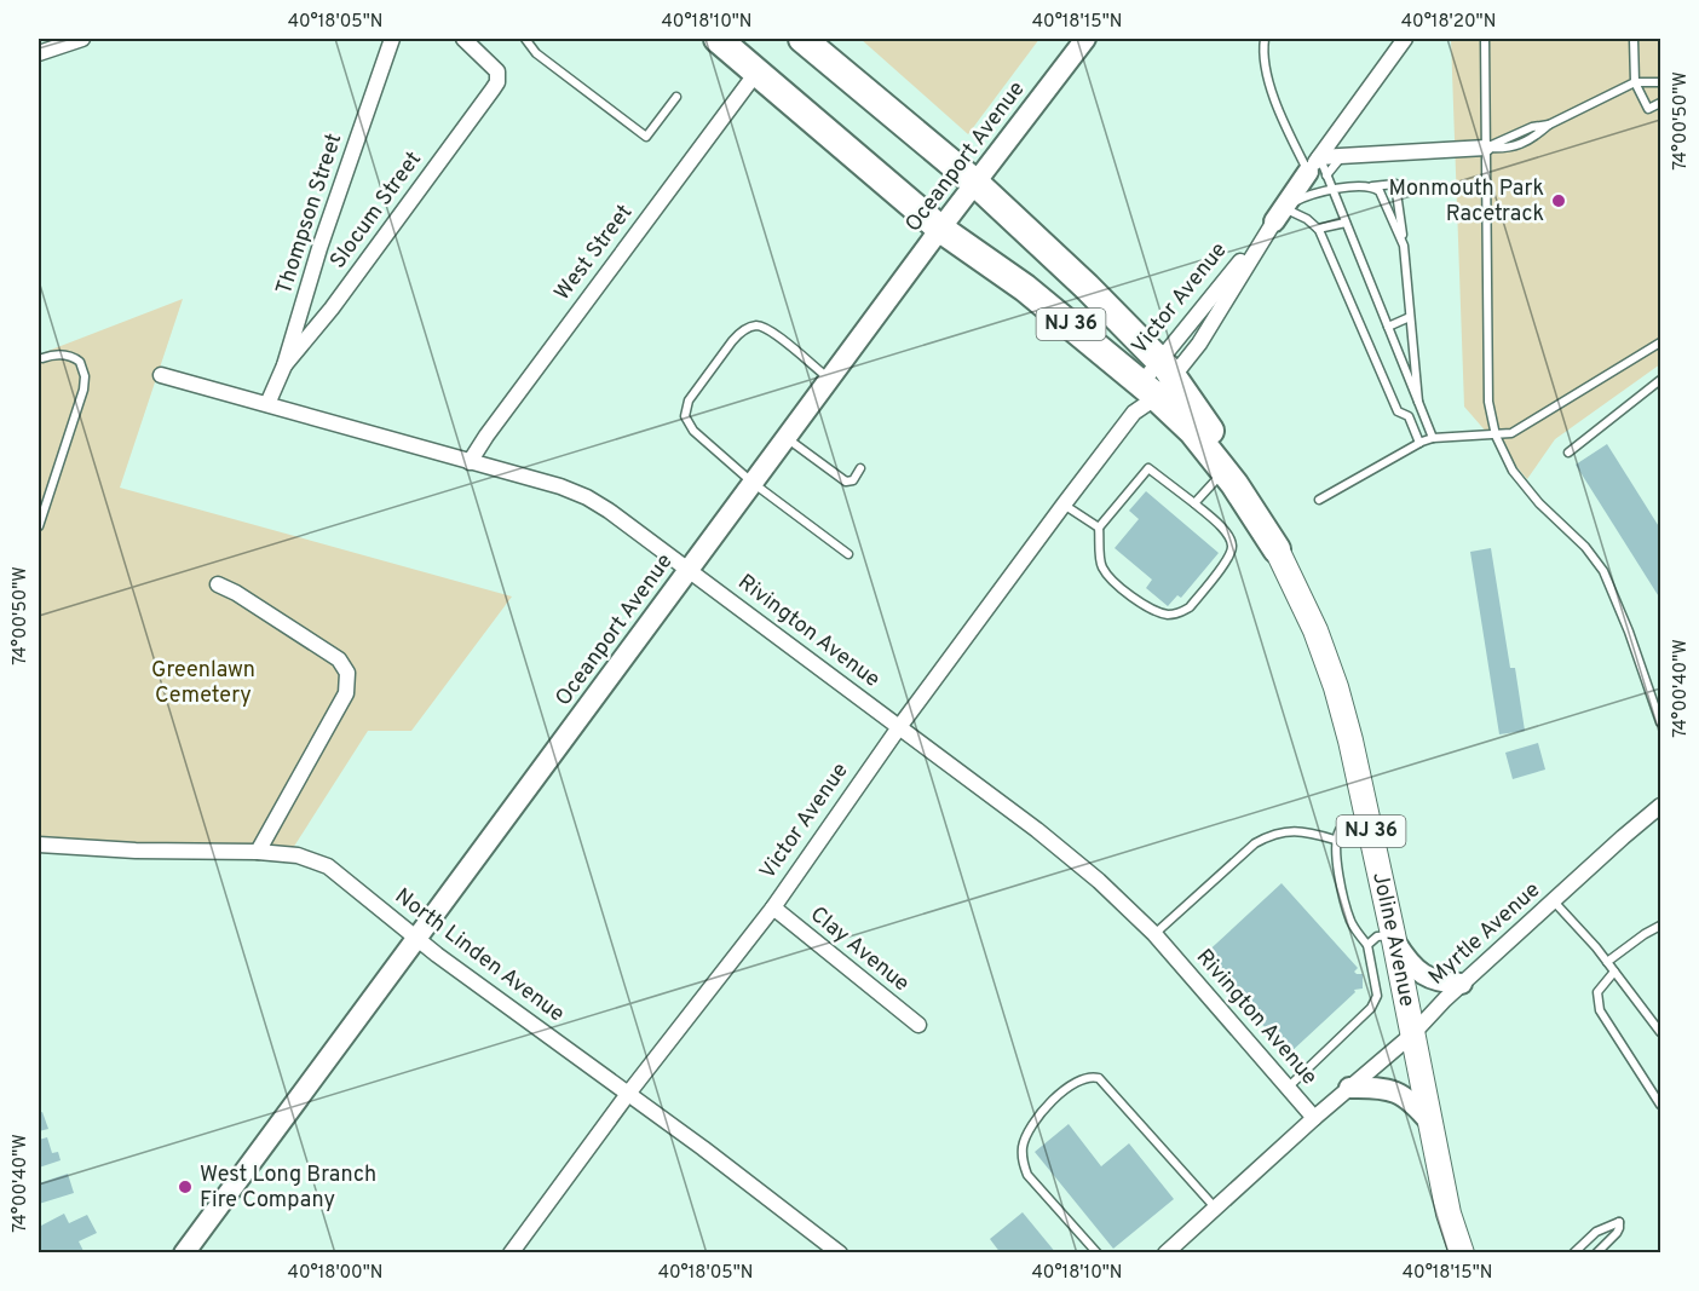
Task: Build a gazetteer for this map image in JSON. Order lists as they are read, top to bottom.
{
  "streets": {
    "highway": ["NJ 36"],
    "main road": ["Joline Avenue"],
    "street": [
      "Oceanport Avenue",
      "Slocum Street",
      "Thompson Street",
      "West Street",
      "Victor Avenue",
      "Rivington Avenue",
      "Myrtle Avenue",
      "Clay Avenue",
      "North Linden Avenue"
    ]
  },
  "crossings": [
    ["Oceanport Avenue", "NJ 36"],
    ["Oceanport Avenue", "Rivington Avenue"],
    ["Oceanport Avenue", "North Linden Avenue"],
    ["Slocum Street", "Thompson Street"],
    ["Thompson Street", "Rivington Avenue"],
    ["West Street", "NJ 36"],
    ["West Street", "Rivington Avenue"],
    ["Victor Avenue", "NJ 36"],
    ["Victor Avenue", "Rivington Avenue"],
    ["Victor Avenue", "Clay Avenue"],
    ["Victor Avenue", "North Linden Avenue"],
    ["NJ 36", "Joline Avenue"],
    ["Rivington Avenue", "Myrtle Avenue"],
    ["Myrtle Avenue", "Joline Avenue"]
  ],
  "parks": ["Greenlawn Cemetery"],
  "places": ["Monmouth Park Racetrack", "West Long Branch Fire Company"],
  "coordinates": [
    "40°18'05\"N",
    "40°18'10\"N",
    "40°18'15\"N",
    "40°18'20\"N",
    "74°00'50\"W",
    "74°00'40\"W",
    "40°18'00\"N"
  ]
}
